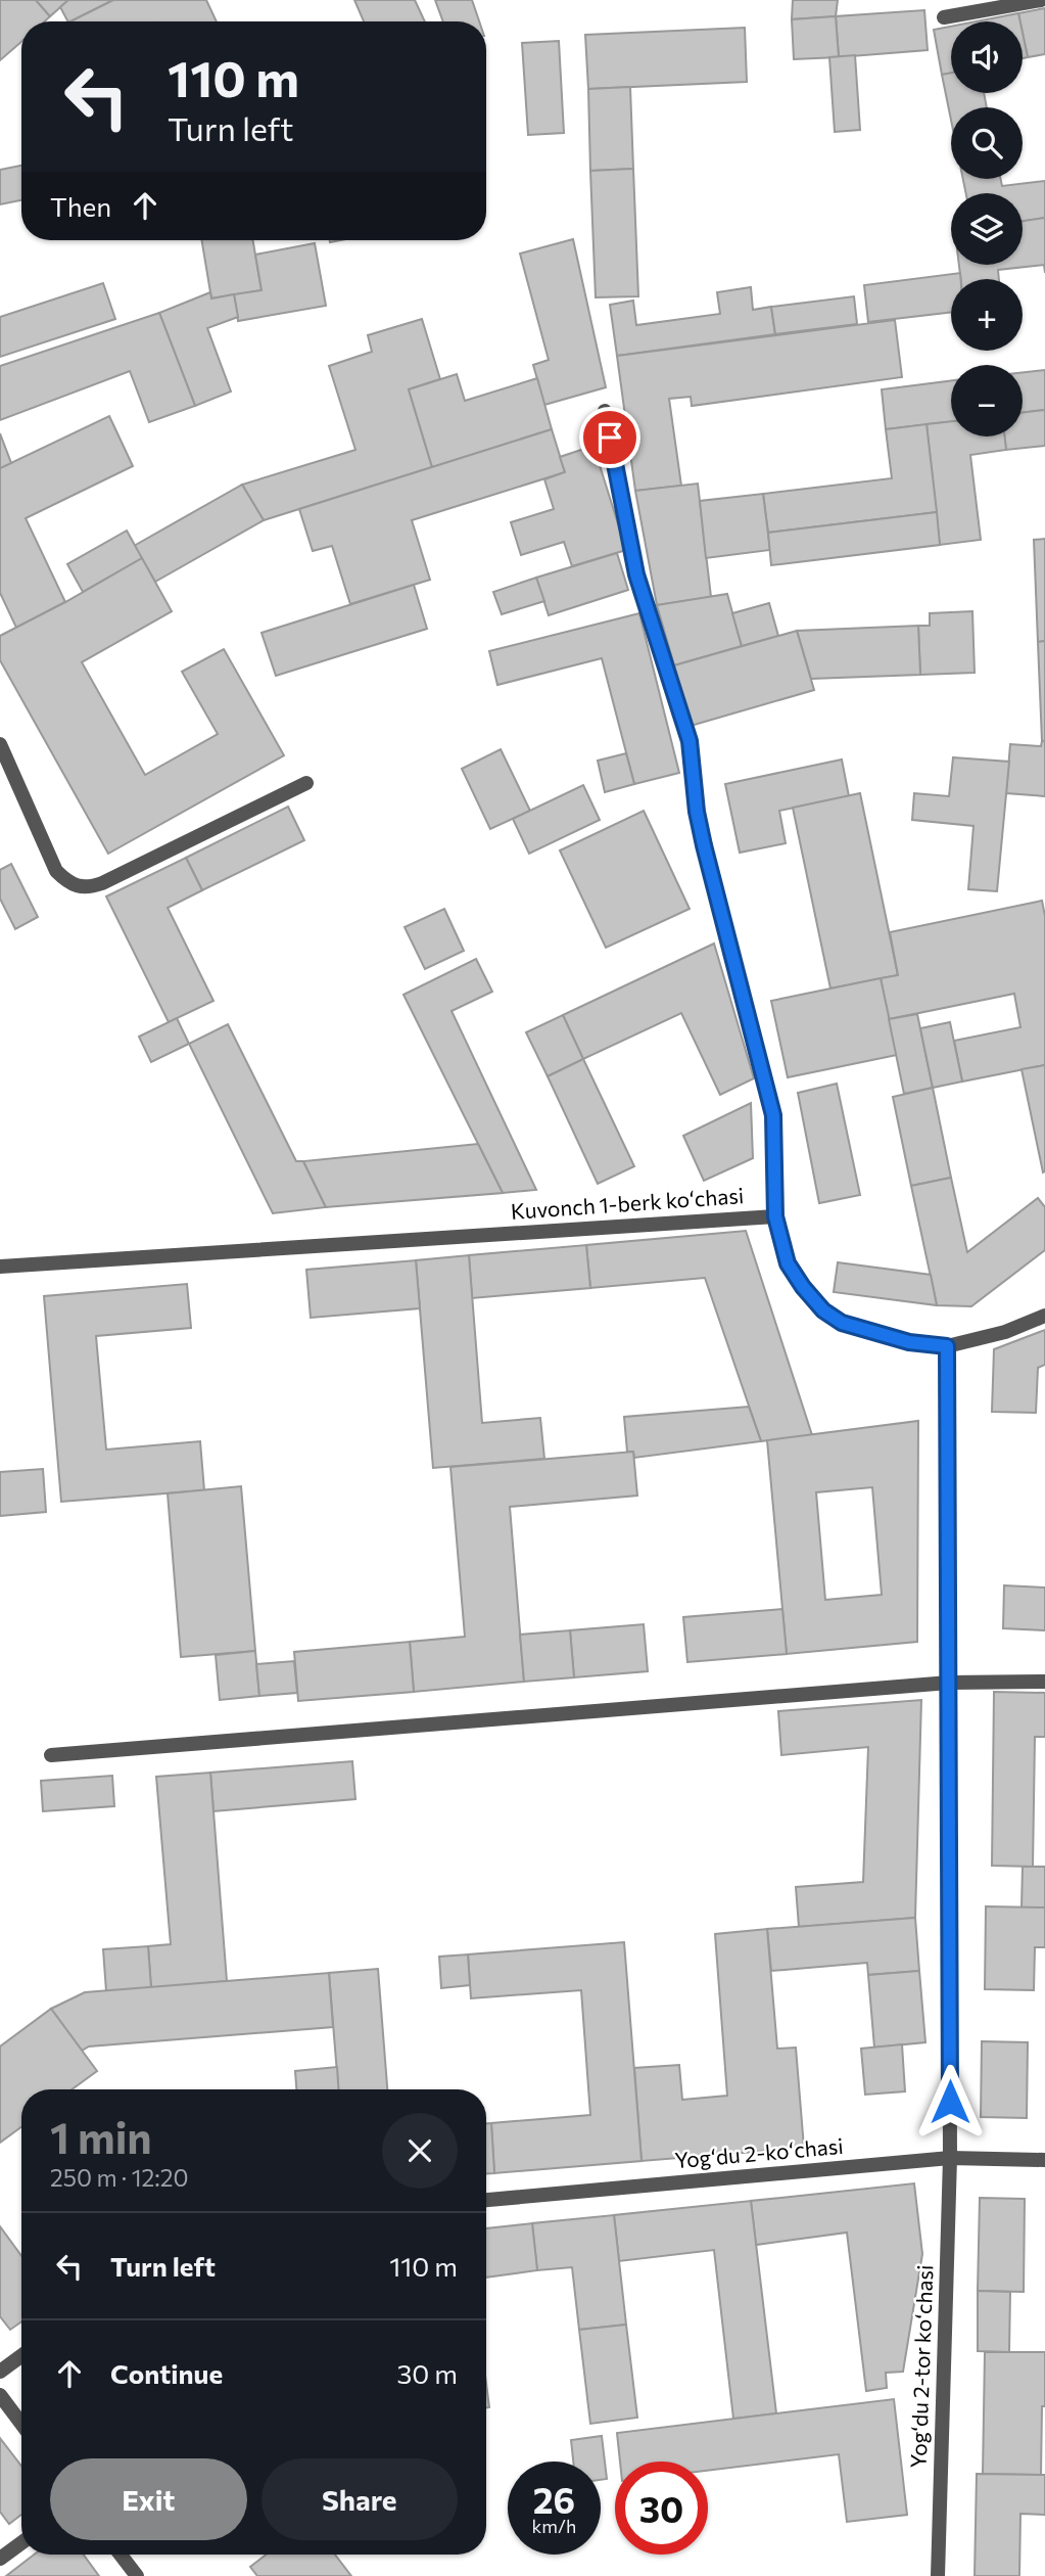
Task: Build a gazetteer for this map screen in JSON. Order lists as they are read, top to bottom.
{
  "streets": {
    "street": ["Kuvonch 1-berk koʻchasi", "Yogʻdu 2-koʻchasi", "Yogʻdu 2-tor koʻchasi"]
  },
  "crossings": [
    ["Yogʻdu 2-koʻchasi", "Yogʻdu 2-tor koʻchasi"]
  ],
  "page": {
    "map_buttons": ["+", "−"],
    "turn": ["110 m", "Turn left"],
    "then": "Then",
    "heading": ["1 min", "250 m · 12:20"],
    "list": [
      {
        "name": "Turn left",
        "value": "110 m"
      },
      {
        "name": "Continue",
        "value": "30 m"
      }
    ],
    "buttons": ["Exit", "Share"],
    "speed": "26 km/h",
    "limit": "30"
  }
}
